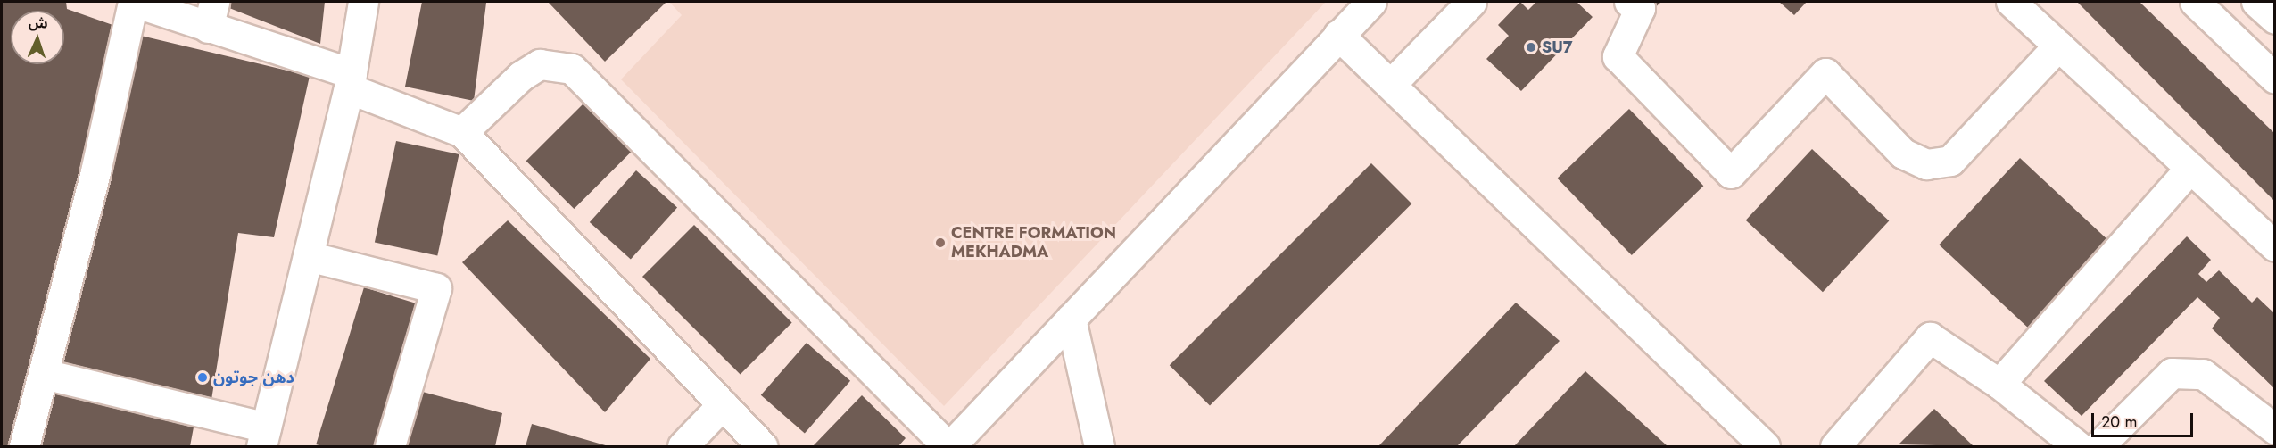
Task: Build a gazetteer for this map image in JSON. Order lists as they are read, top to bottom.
{
  "places": ["SU7", "CENTRE FORMATION MEKHADMA", "دهن جوتون"],
  "scale_bar": "20 m",
  "north": "top"
}
